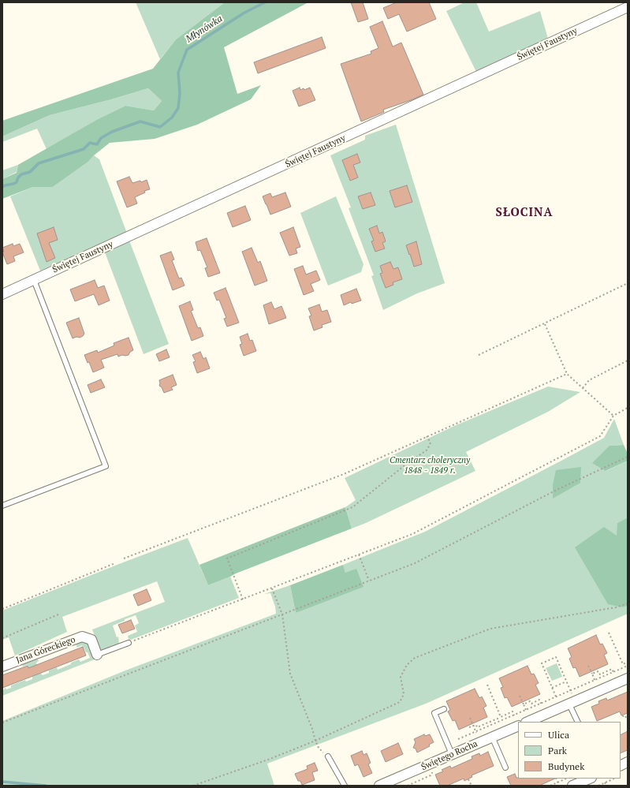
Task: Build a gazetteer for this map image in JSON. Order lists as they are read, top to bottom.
{
  "streets": {
    "street": ["Świętej Faustyny", "Jana Góreckiego", "Świętego Rocha"]
  },
  "districts": ["SŁOCINA"],
  "water": ["Młynówka"],
  "parks": ["Cmentarz choleryczny 1848 - 1849 r."],
  "legend": ["Ulica", "Park", "Budynek"]
}
